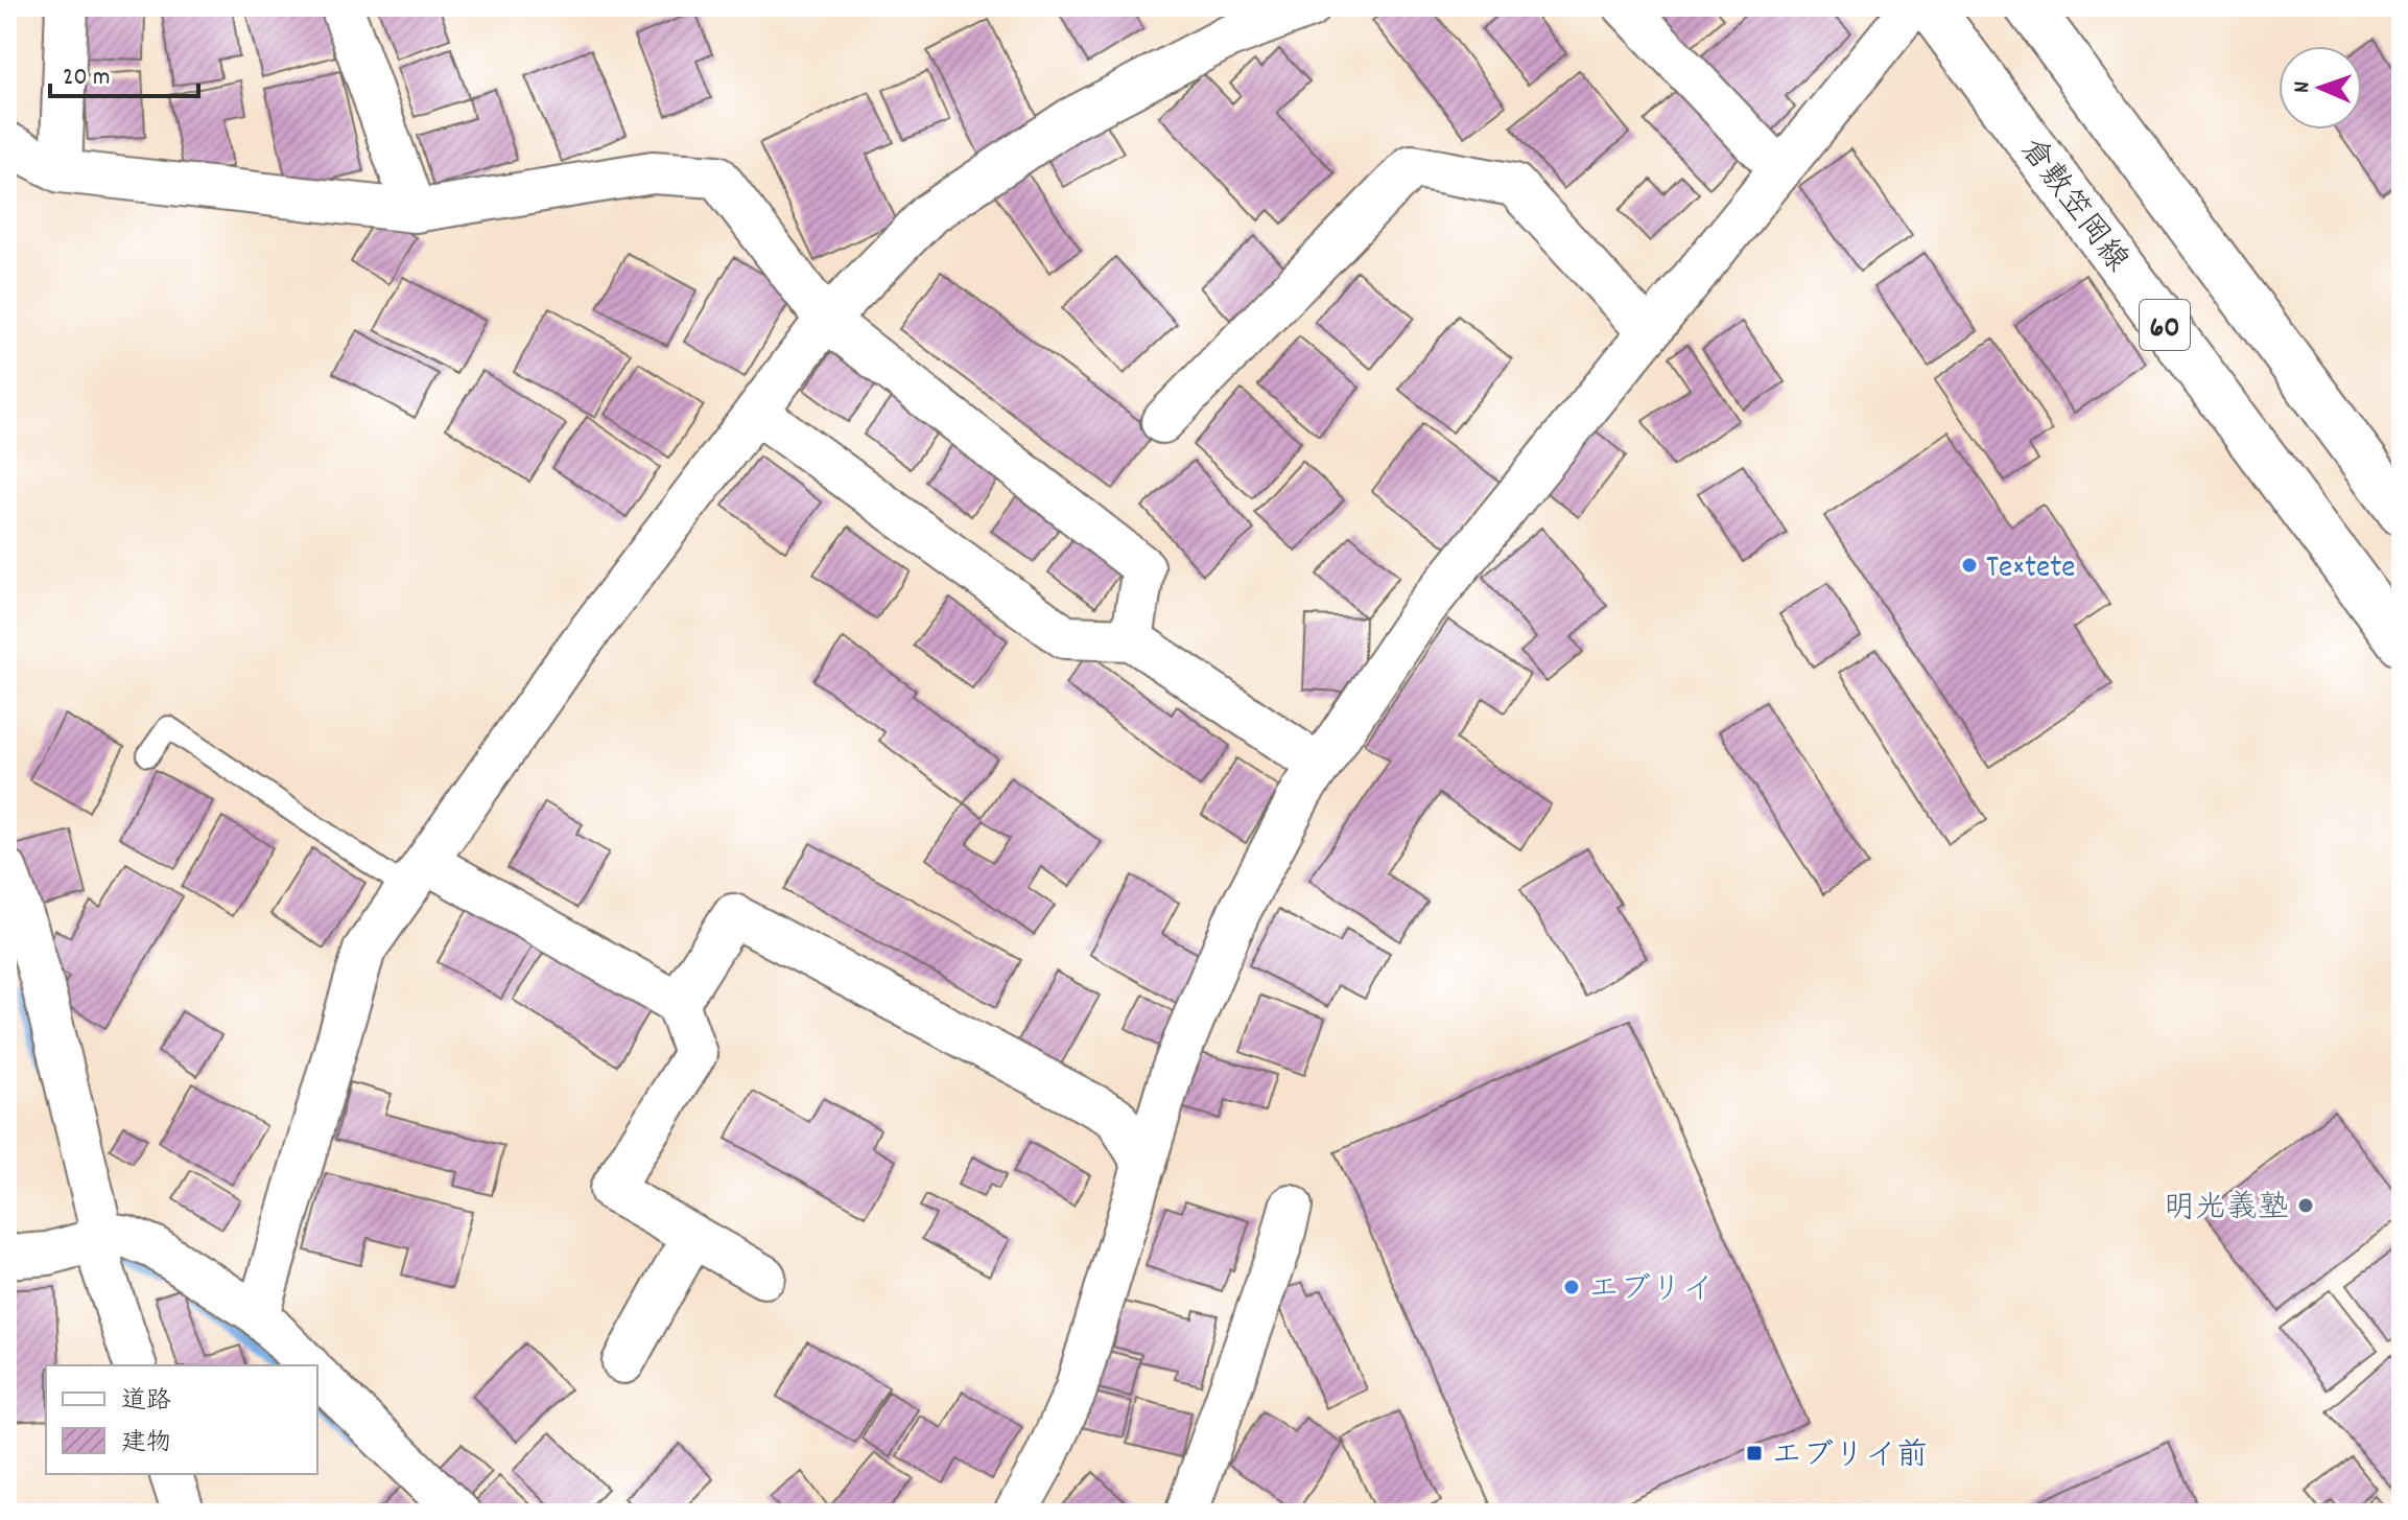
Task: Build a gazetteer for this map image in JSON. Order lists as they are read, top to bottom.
{
  "streets": {
    "main road": ["倉敷笠岡線", "60"]
  },
  "places": {
    "other": ["Te×tete", "明光義塾", "エブリイ"],
    "transit": ["エブリイ前"]
  },
  "legend": ["道路", "建物"],
  "scale_bar": "20 m",
  "north": "left"
}
